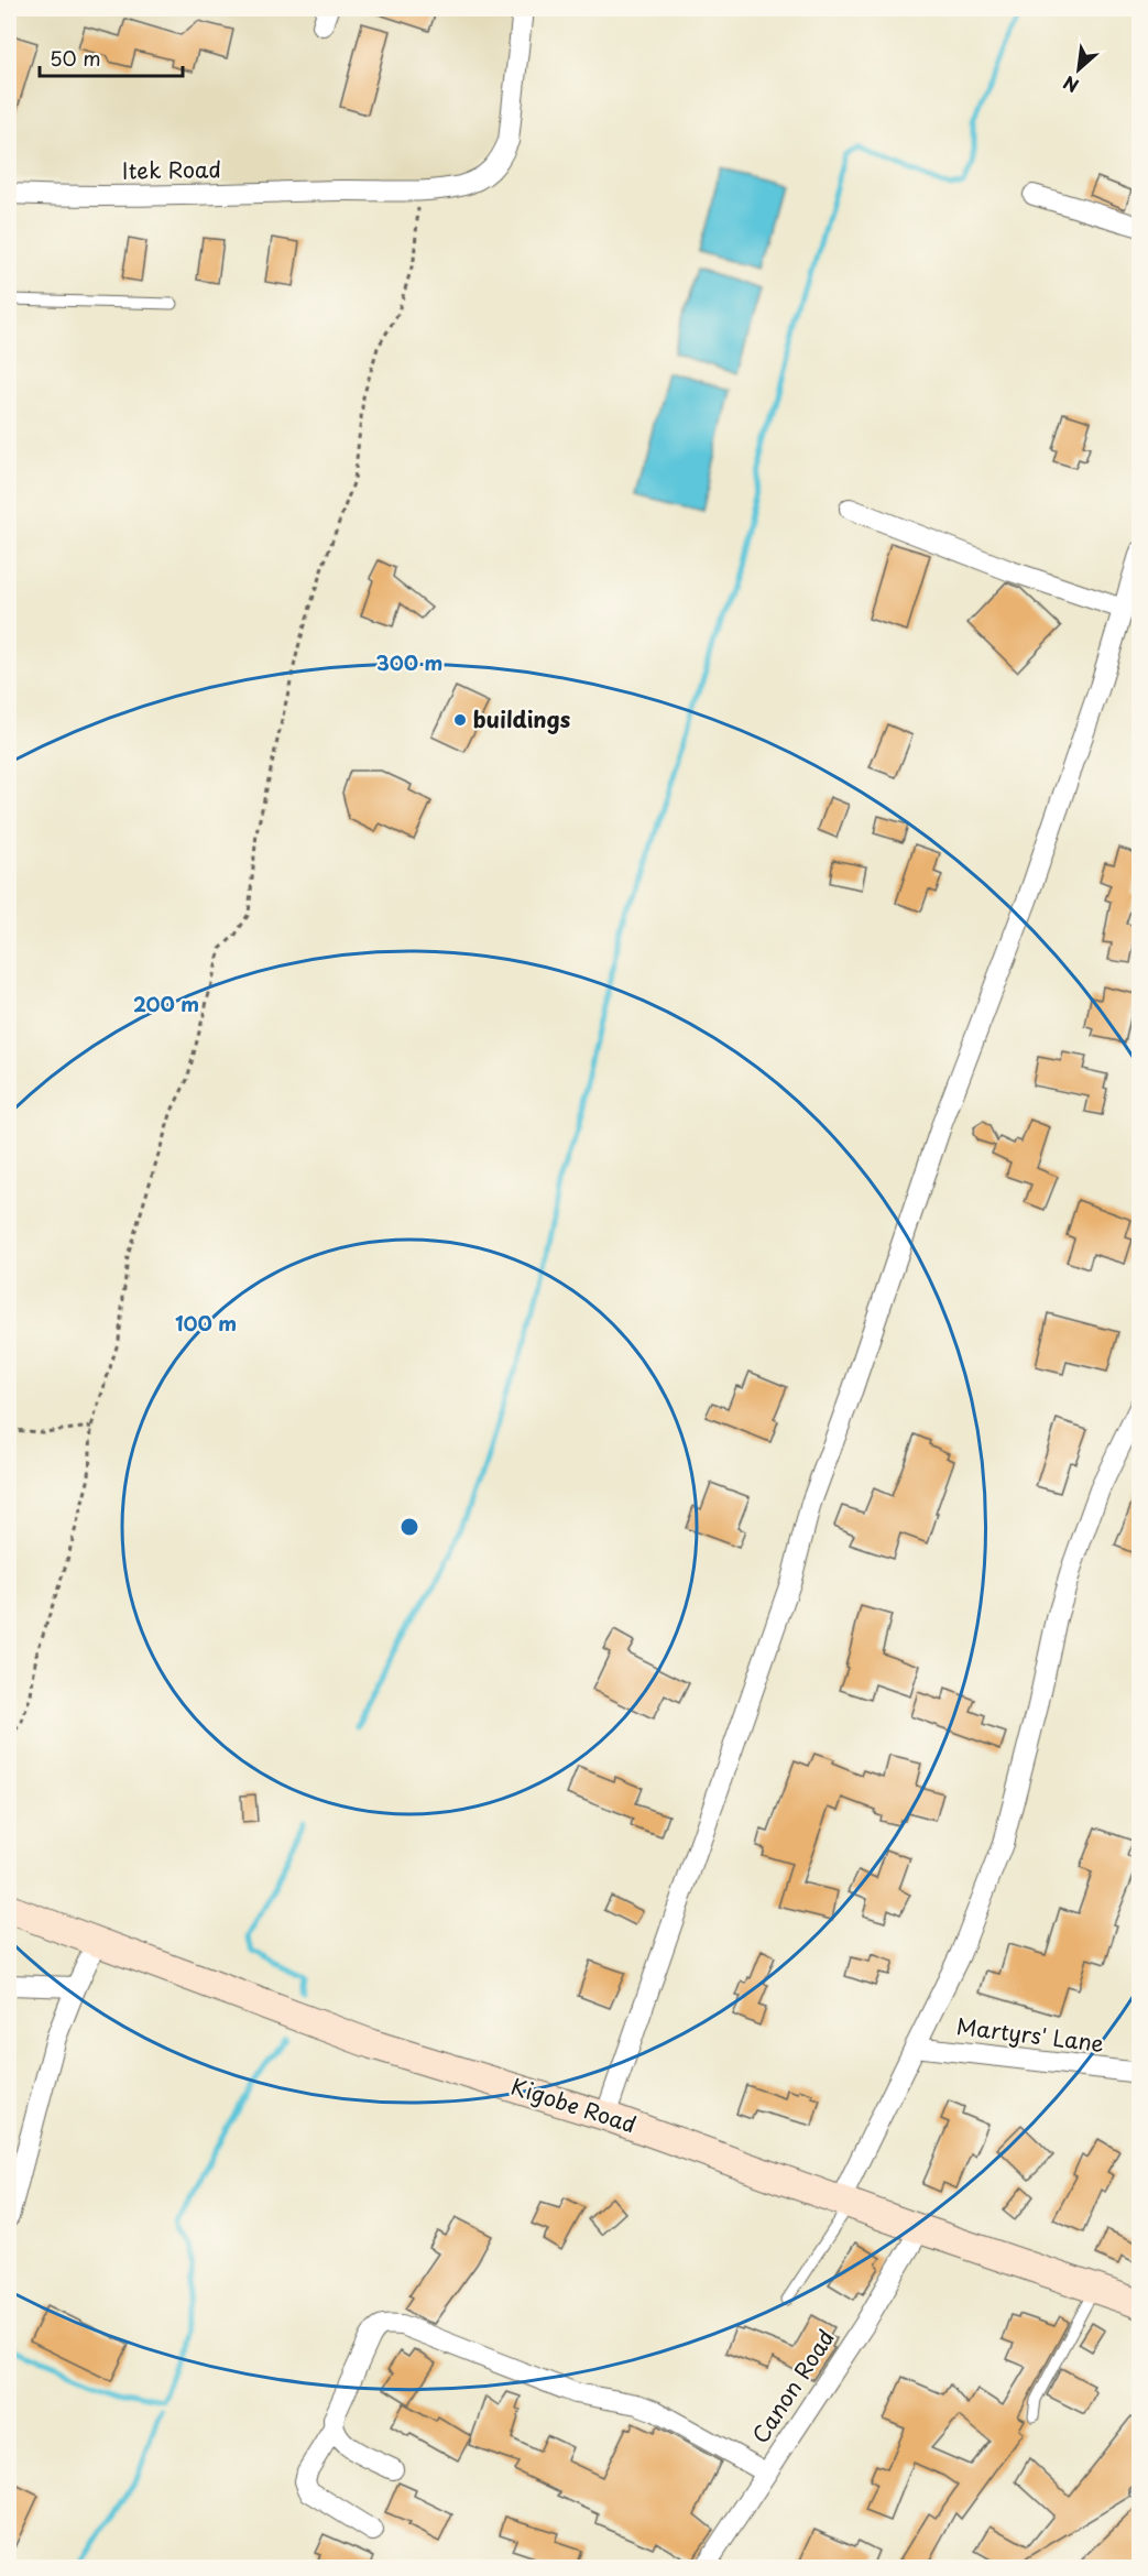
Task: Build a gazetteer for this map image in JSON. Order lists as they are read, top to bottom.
{
  "streets": {
    "street": [
      "Itek Road",
      "Martyrs' Lane",
      "Kigobe Road",
      "Canon Road"
    ]
  },
  "crossings": [
    ["Kigobe Road", "Canon Road"]
  ],
  "places": ["buildings"],
  "scale_bar": "50 m",
  "north": "bottom left",
  "rings": ["300 m", "200 m", "100 m"]
}
